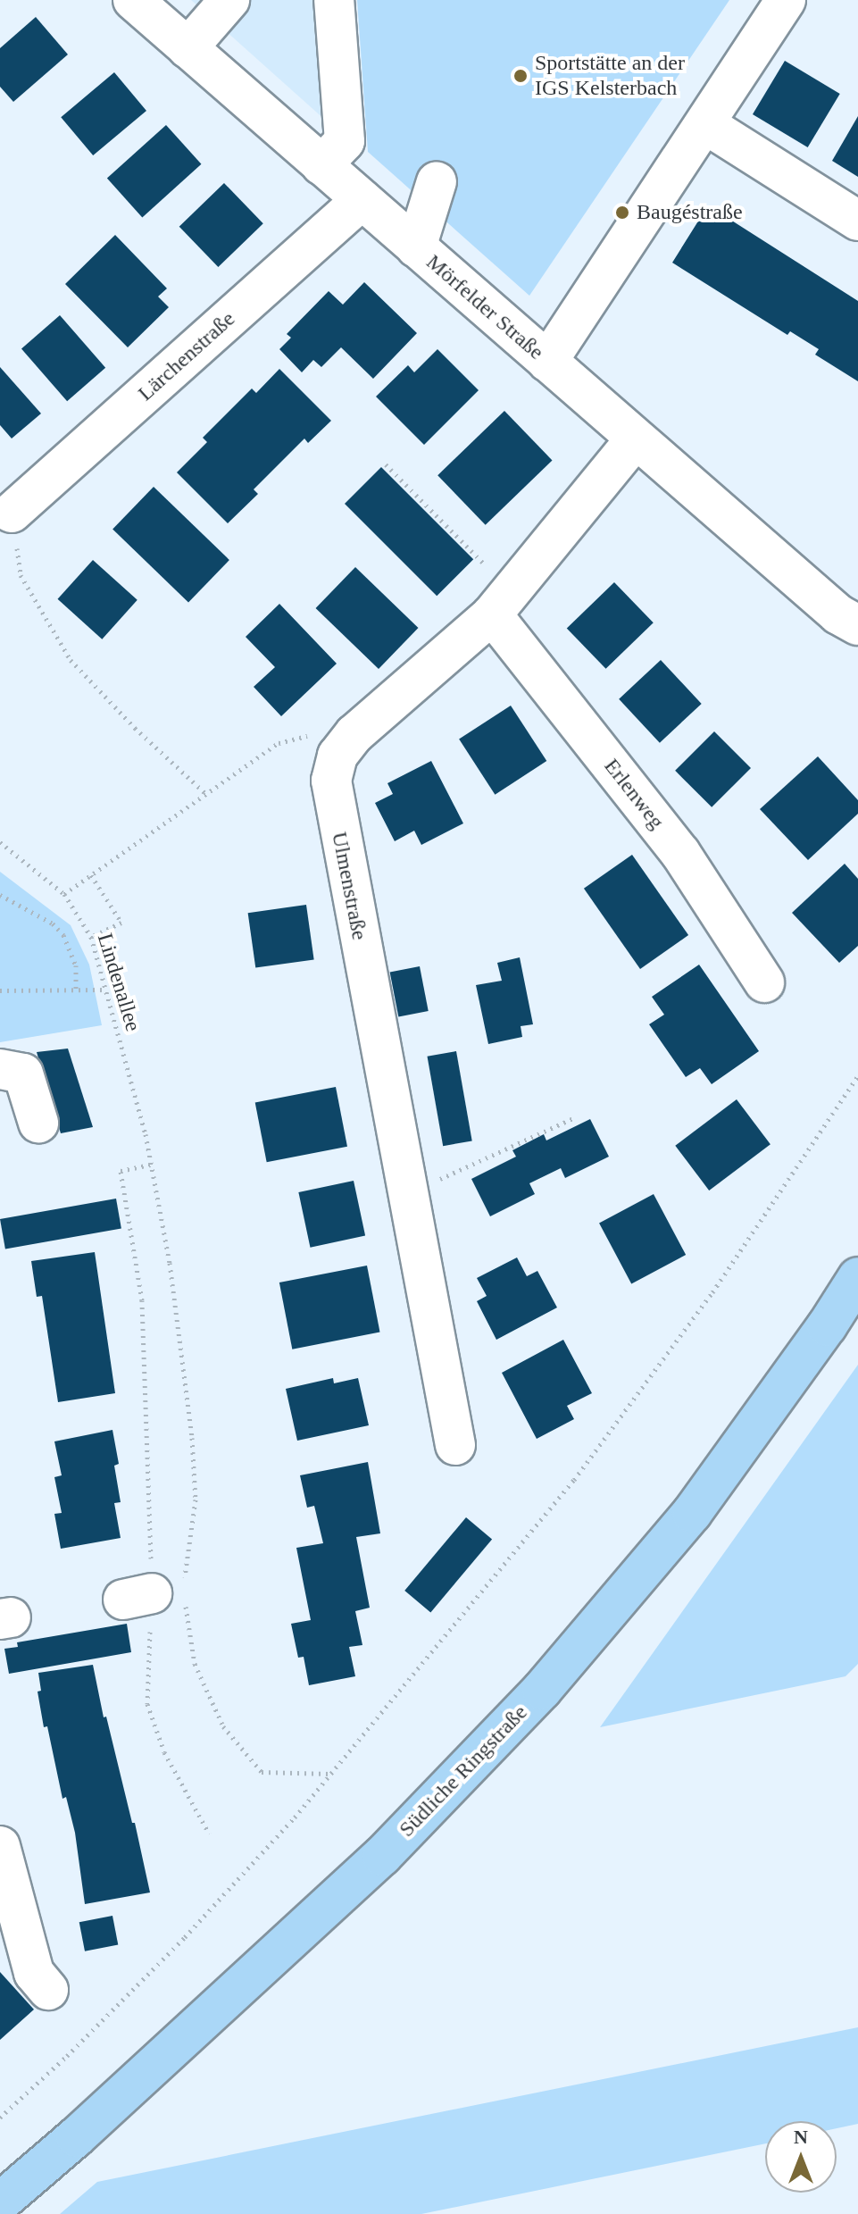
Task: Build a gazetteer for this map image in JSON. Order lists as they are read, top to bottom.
{
  "streets": {
    "main road": ["Südliche Ringstraße"],
    "street": [
      "Mörfelder Straße",
      "Lärchenstraße",
      "Erlenweg",
      "Ulmenstraße"
    ],
    "path": ["Lindenallee"]
  },
  "crossings": [
    ["Mörfelder Straße", "Lärchenstraße"],
    ["Mörfelder Straße", "Ulmenstraße"],
    ["Erlenweg", "Ulmenstraße"]
  ],
  "places": ["Sportstätte an der IGS Kelsterbach", "Baugéstraße"],
  "north": "top"
}
